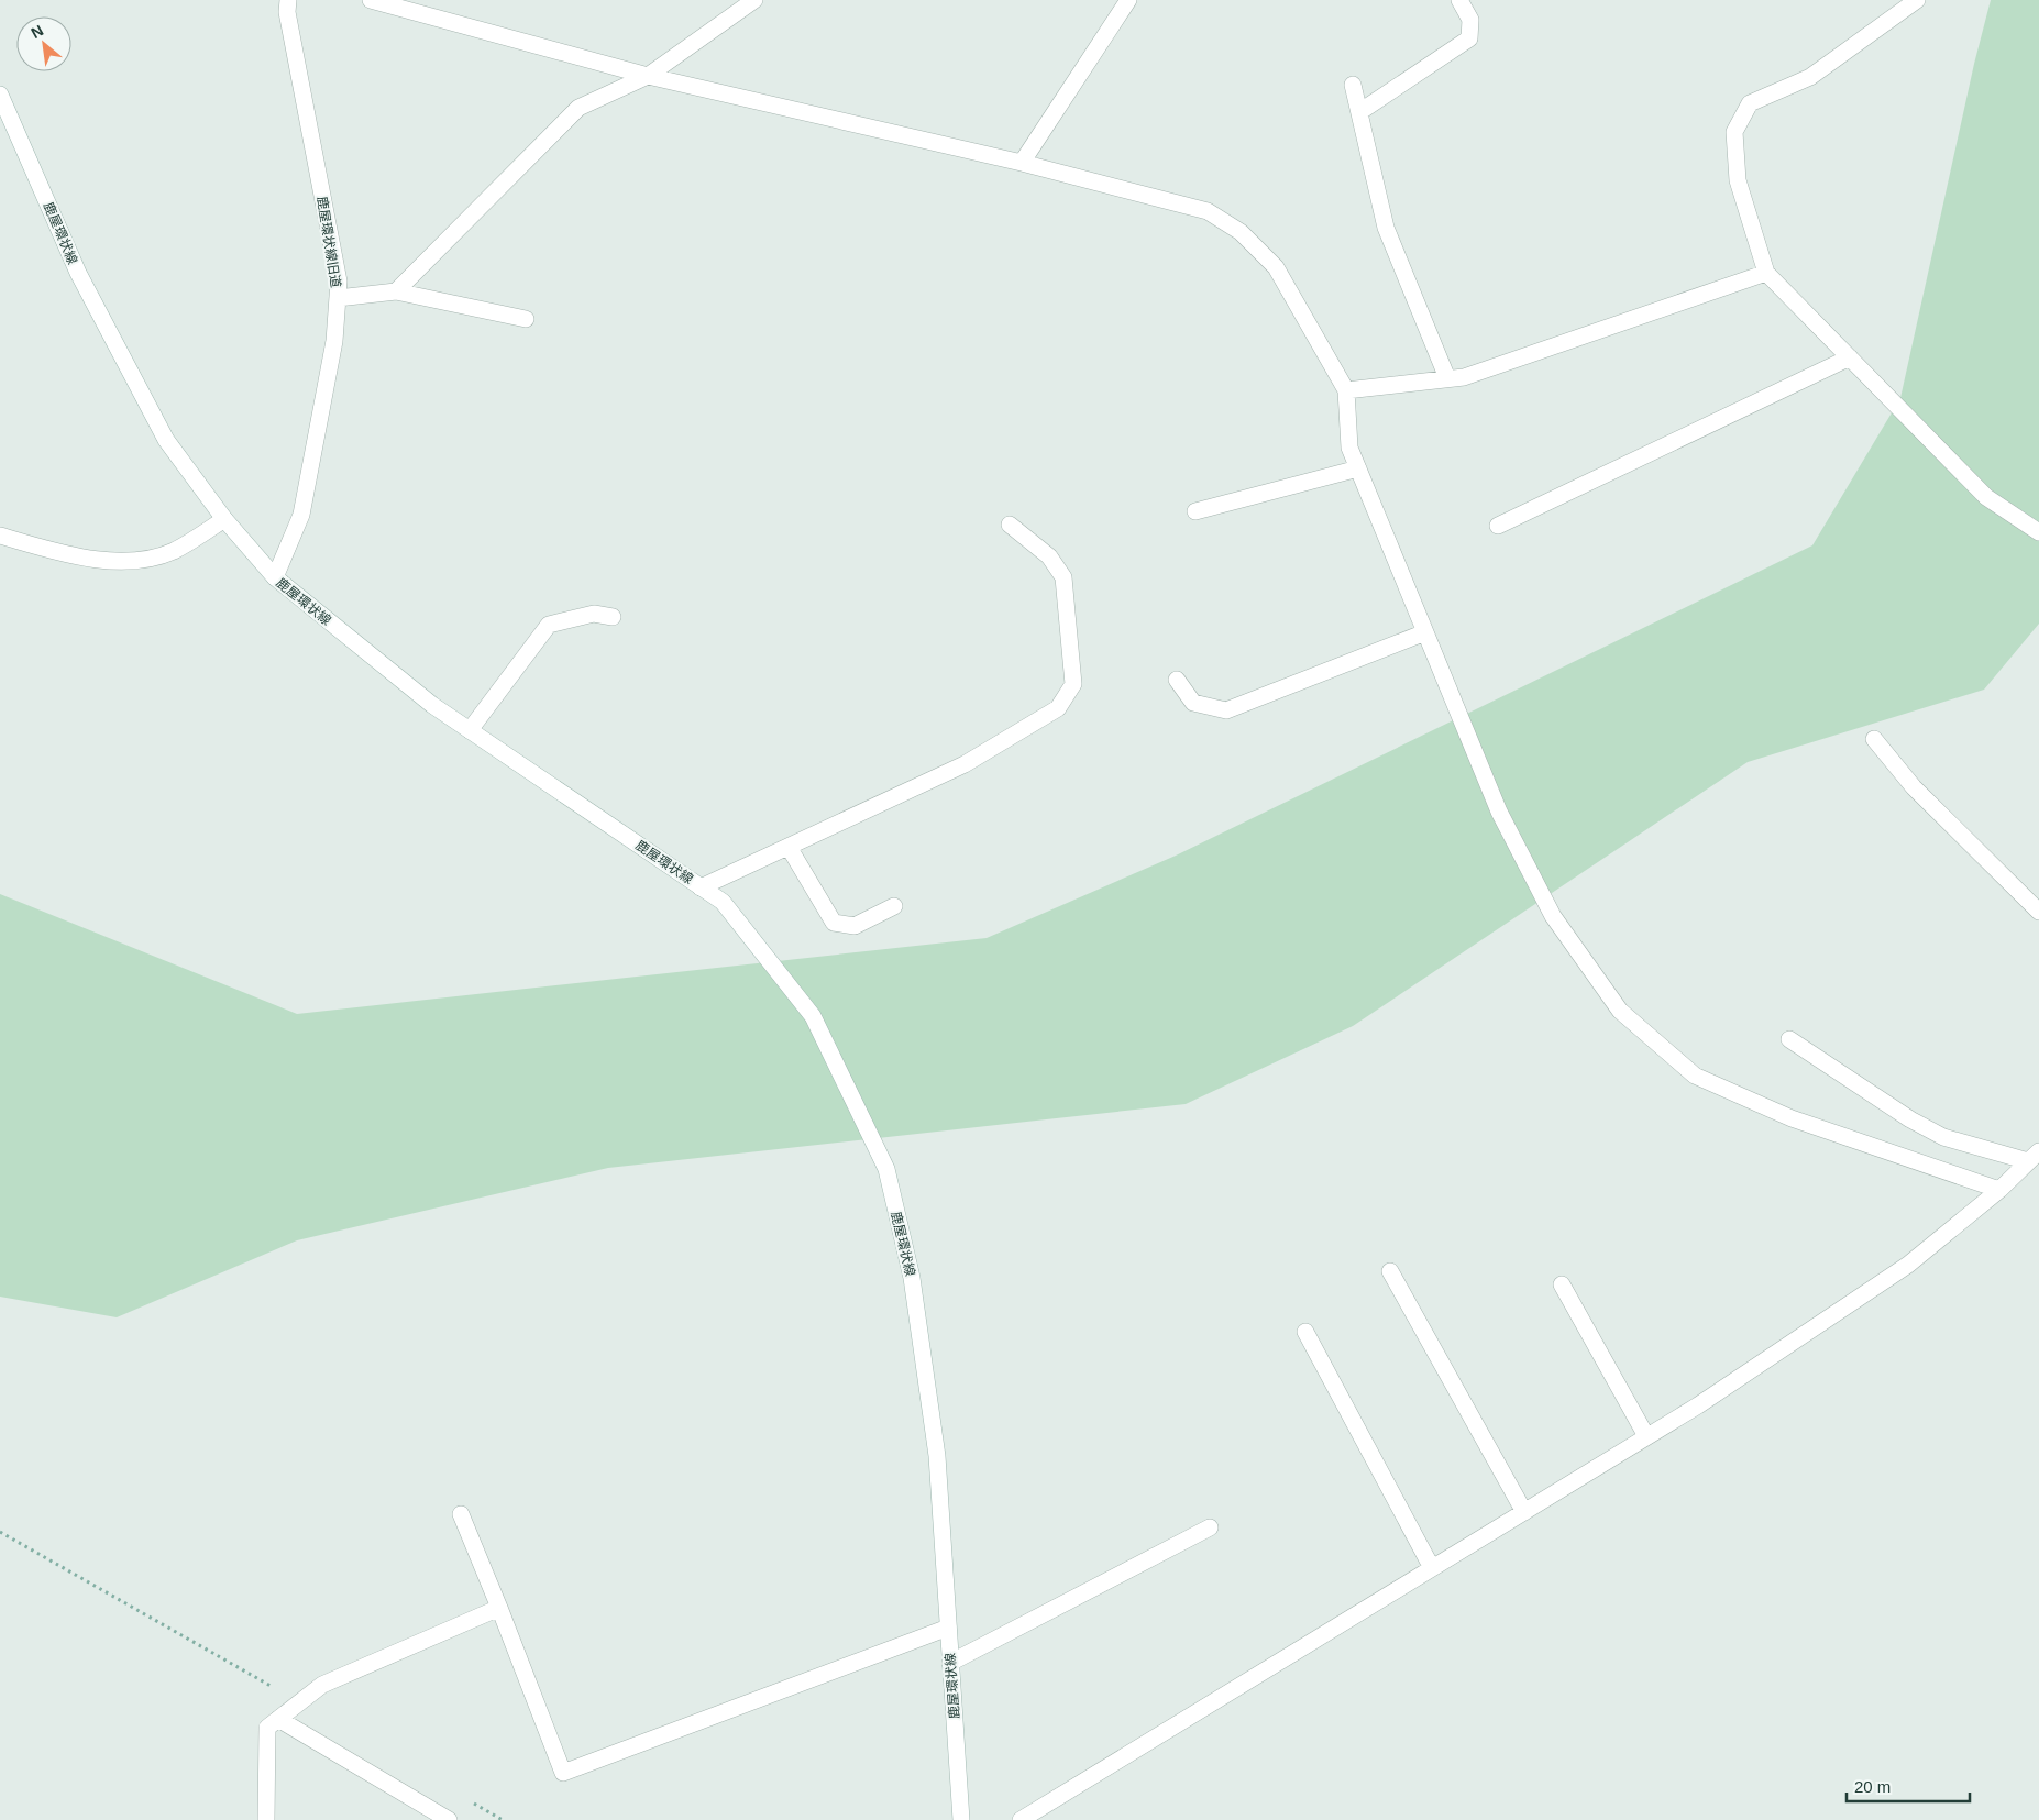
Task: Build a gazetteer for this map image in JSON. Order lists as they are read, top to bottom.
{
  "streets": {
    "street": ["鹿屋環状線", "鹿屋環状線旧道"]
  },
  "crossings": [
    ["鹿屋環状線", "鹿屋環状線旧道"]
  ],
  "scale_bar": "20 m",
  "north": "top left"
}
